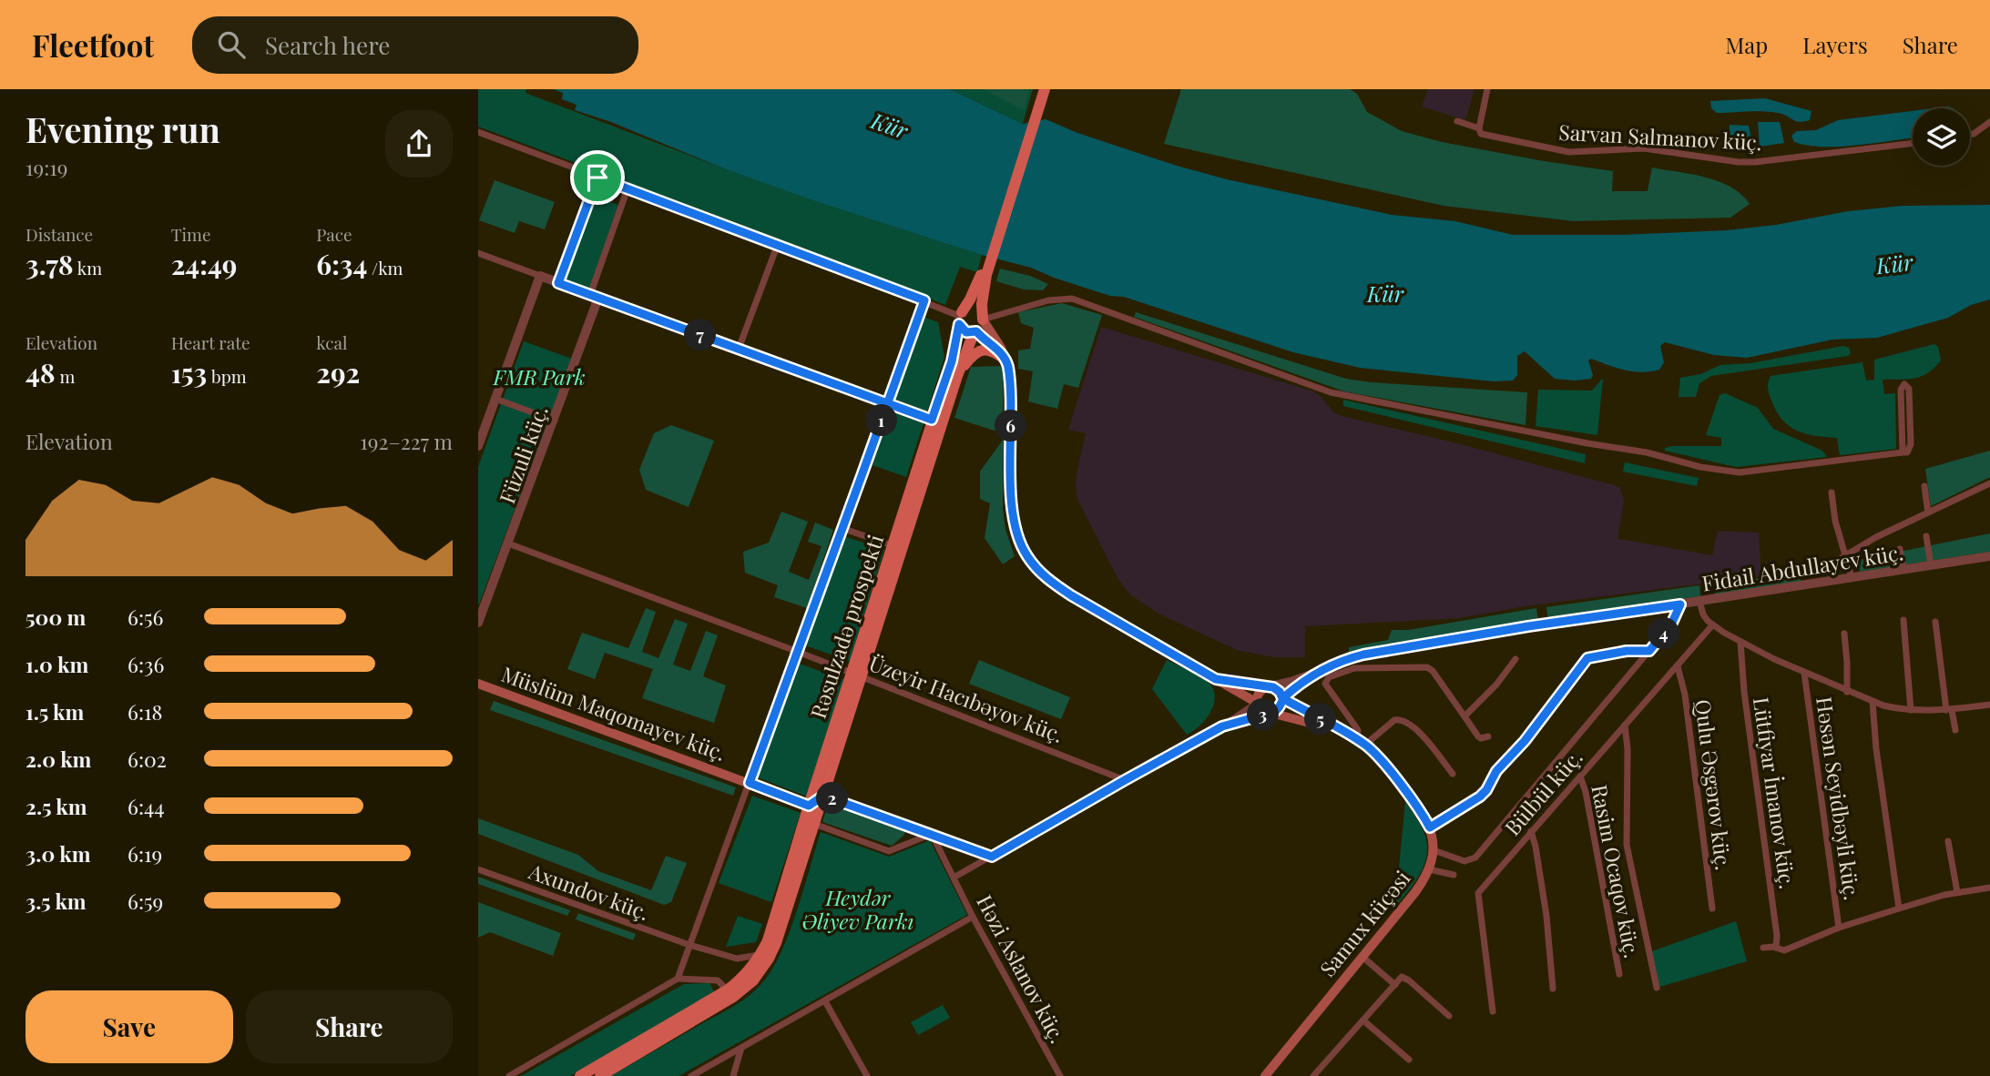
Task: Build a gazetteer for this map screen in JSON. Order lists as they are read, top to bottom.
{
  "streets": {
    "main road": ["Rəsulzadə prospekti", "Müslüm Maqomayev küç.", "Samux küçəsi"],
    "street": [
      "Sarvan Salmanov küç.",
      "Füzuli küç.",
      "Fidail Abdullayev küç.",
      "Üzeyir Hacıbəyov küç.",
      "Qulu Əsgərov küç.",
      "Bülbül küç.",
      "Lütfiyar İmanov küç.",
      "Həsən Seyidbəyli küç.",
      "Rasim Ocaqov küç.",
      "Axundov küç.",
      "Həzi Aslanov küç."
    ]
  },
  "crossings": [
    ["Füzuli küç.", "Üzeyir Hacıbəyov küç."],
    ["Rəsulzadə prospekti", "Üzeyir Hacıbəyov küç."],
    ["Rəsulzadə prospekti", "Müslüm Maqomayev küç."],
    ["Qulu Əsgərov küç.", "Bülbül küç."],
    ["Bülbül küç.", "Rasim Ocaqov küç."]
  ],
  "water": ["Kür"],
  "parks": ["FMR Park", "Heydər Əliyev Parkı"],
  "page": {
    "header": "Fleetfoot",
    "search": "Search here",
    "nav": ["Map", "Layers", "Share"],
    "heading": ["Evening run", "19:19"],
    "stats": [
      ["Distance", "3.78 km"],
      ["Time", "24:49"],
      ["Pace", "6:34 /km"],
      ["Elevation", "48 m"],
      ["Heart rate", "153 bpm"],
      ["kcal", "292"]
    ],
    "pins": [
      "7",
      "1",
      "6",
      "4",
      "3",
      "5",
      "2"
    ],
    "chart": ["Elevation", "192–227 m"],
    "list": [
      {
        "name": "500 m",
        "note": "6:56"
      },
      {
        "name": "1.0 km",
        "note": "6:36"
      },
      {
        "name": "1.5 km",
        "note": "6:18"
      },
      {
        "name": "2.0 km",
        "note": "6:02"
      },
      {
        "name": "2.5 km",
        "note": "6:44"
      },
      {
        "name": "3.0 km",
        "note": "6:19"
      },
      {
        "name": "3.5 km",
        "note": "6:59"
      }
    ],
    "buttons": ["Save", "Share"]
  }
}
